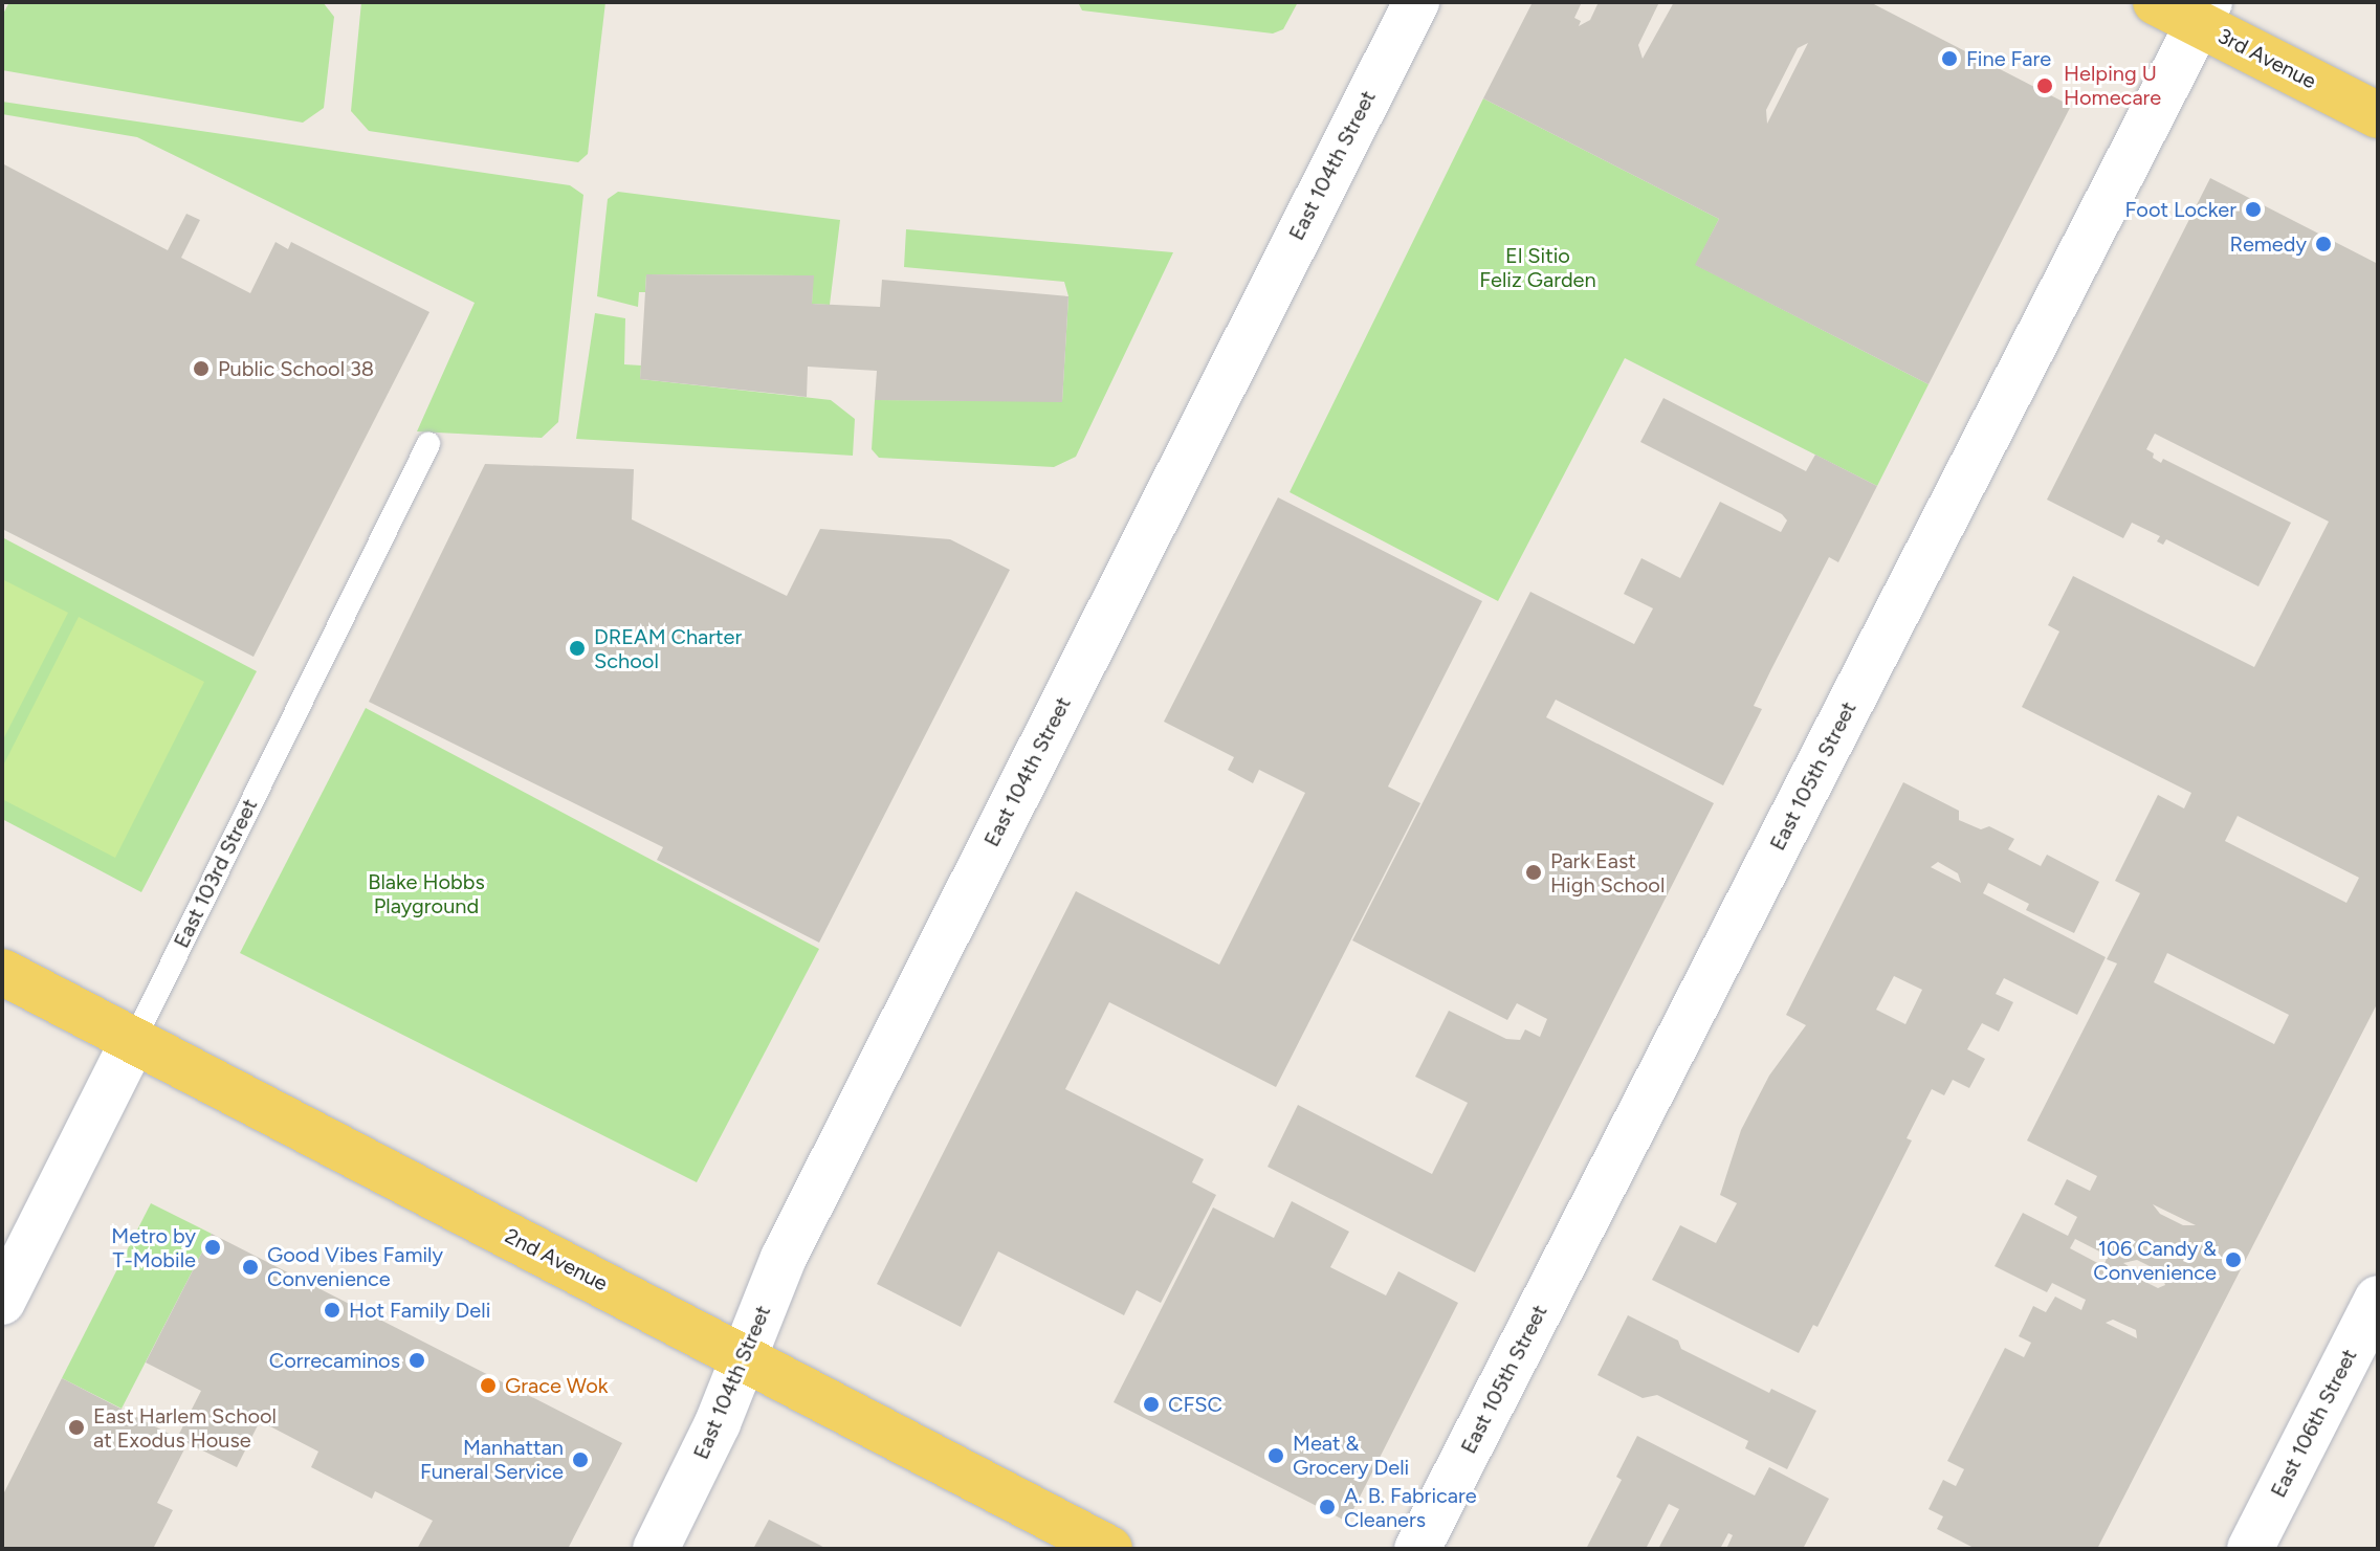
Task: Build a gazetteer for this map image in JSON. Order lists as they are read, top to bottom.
{
  "streets": {
    "main road": ["3rd Avenue", "2nd Avenue"],
    "street": [
      "East 104th Street",
      "East 105th Street",
      "East 103rd Street",
      "East 106th Street"
    ]
  },
  "crossings": [
    ["3rd Avenue", "East 105th Street"],
    ["East 104th Street", "2nd Avenue"],
    ["East 103rd Street", "2nd Avenue"]
  ],
  "parks": ["El Sitio Feliz Garden", "Blake Hobbs Playground"],
  "places": [
    "Fine Fare",
    "Helping U Homecare",
    "Foot Locker",
    "Remedy",
    "Public School 38",
    "DREAM Charter School",
    "Park East High School",
    "Metro by T-Mobile",
    "106 Candy & Convenience",
    "Good Vibes Family Convenience",
    "Hot Family Deli",
    "Correcaminos",
    "Grace Wok",
    "CFSC",
    "East Harlem School at Exodus House",
    "Meat & Grocery Deli",
    "Manhattan Funeral Service",
    "A. B. Fabricare Cleaners"
  ]
}
